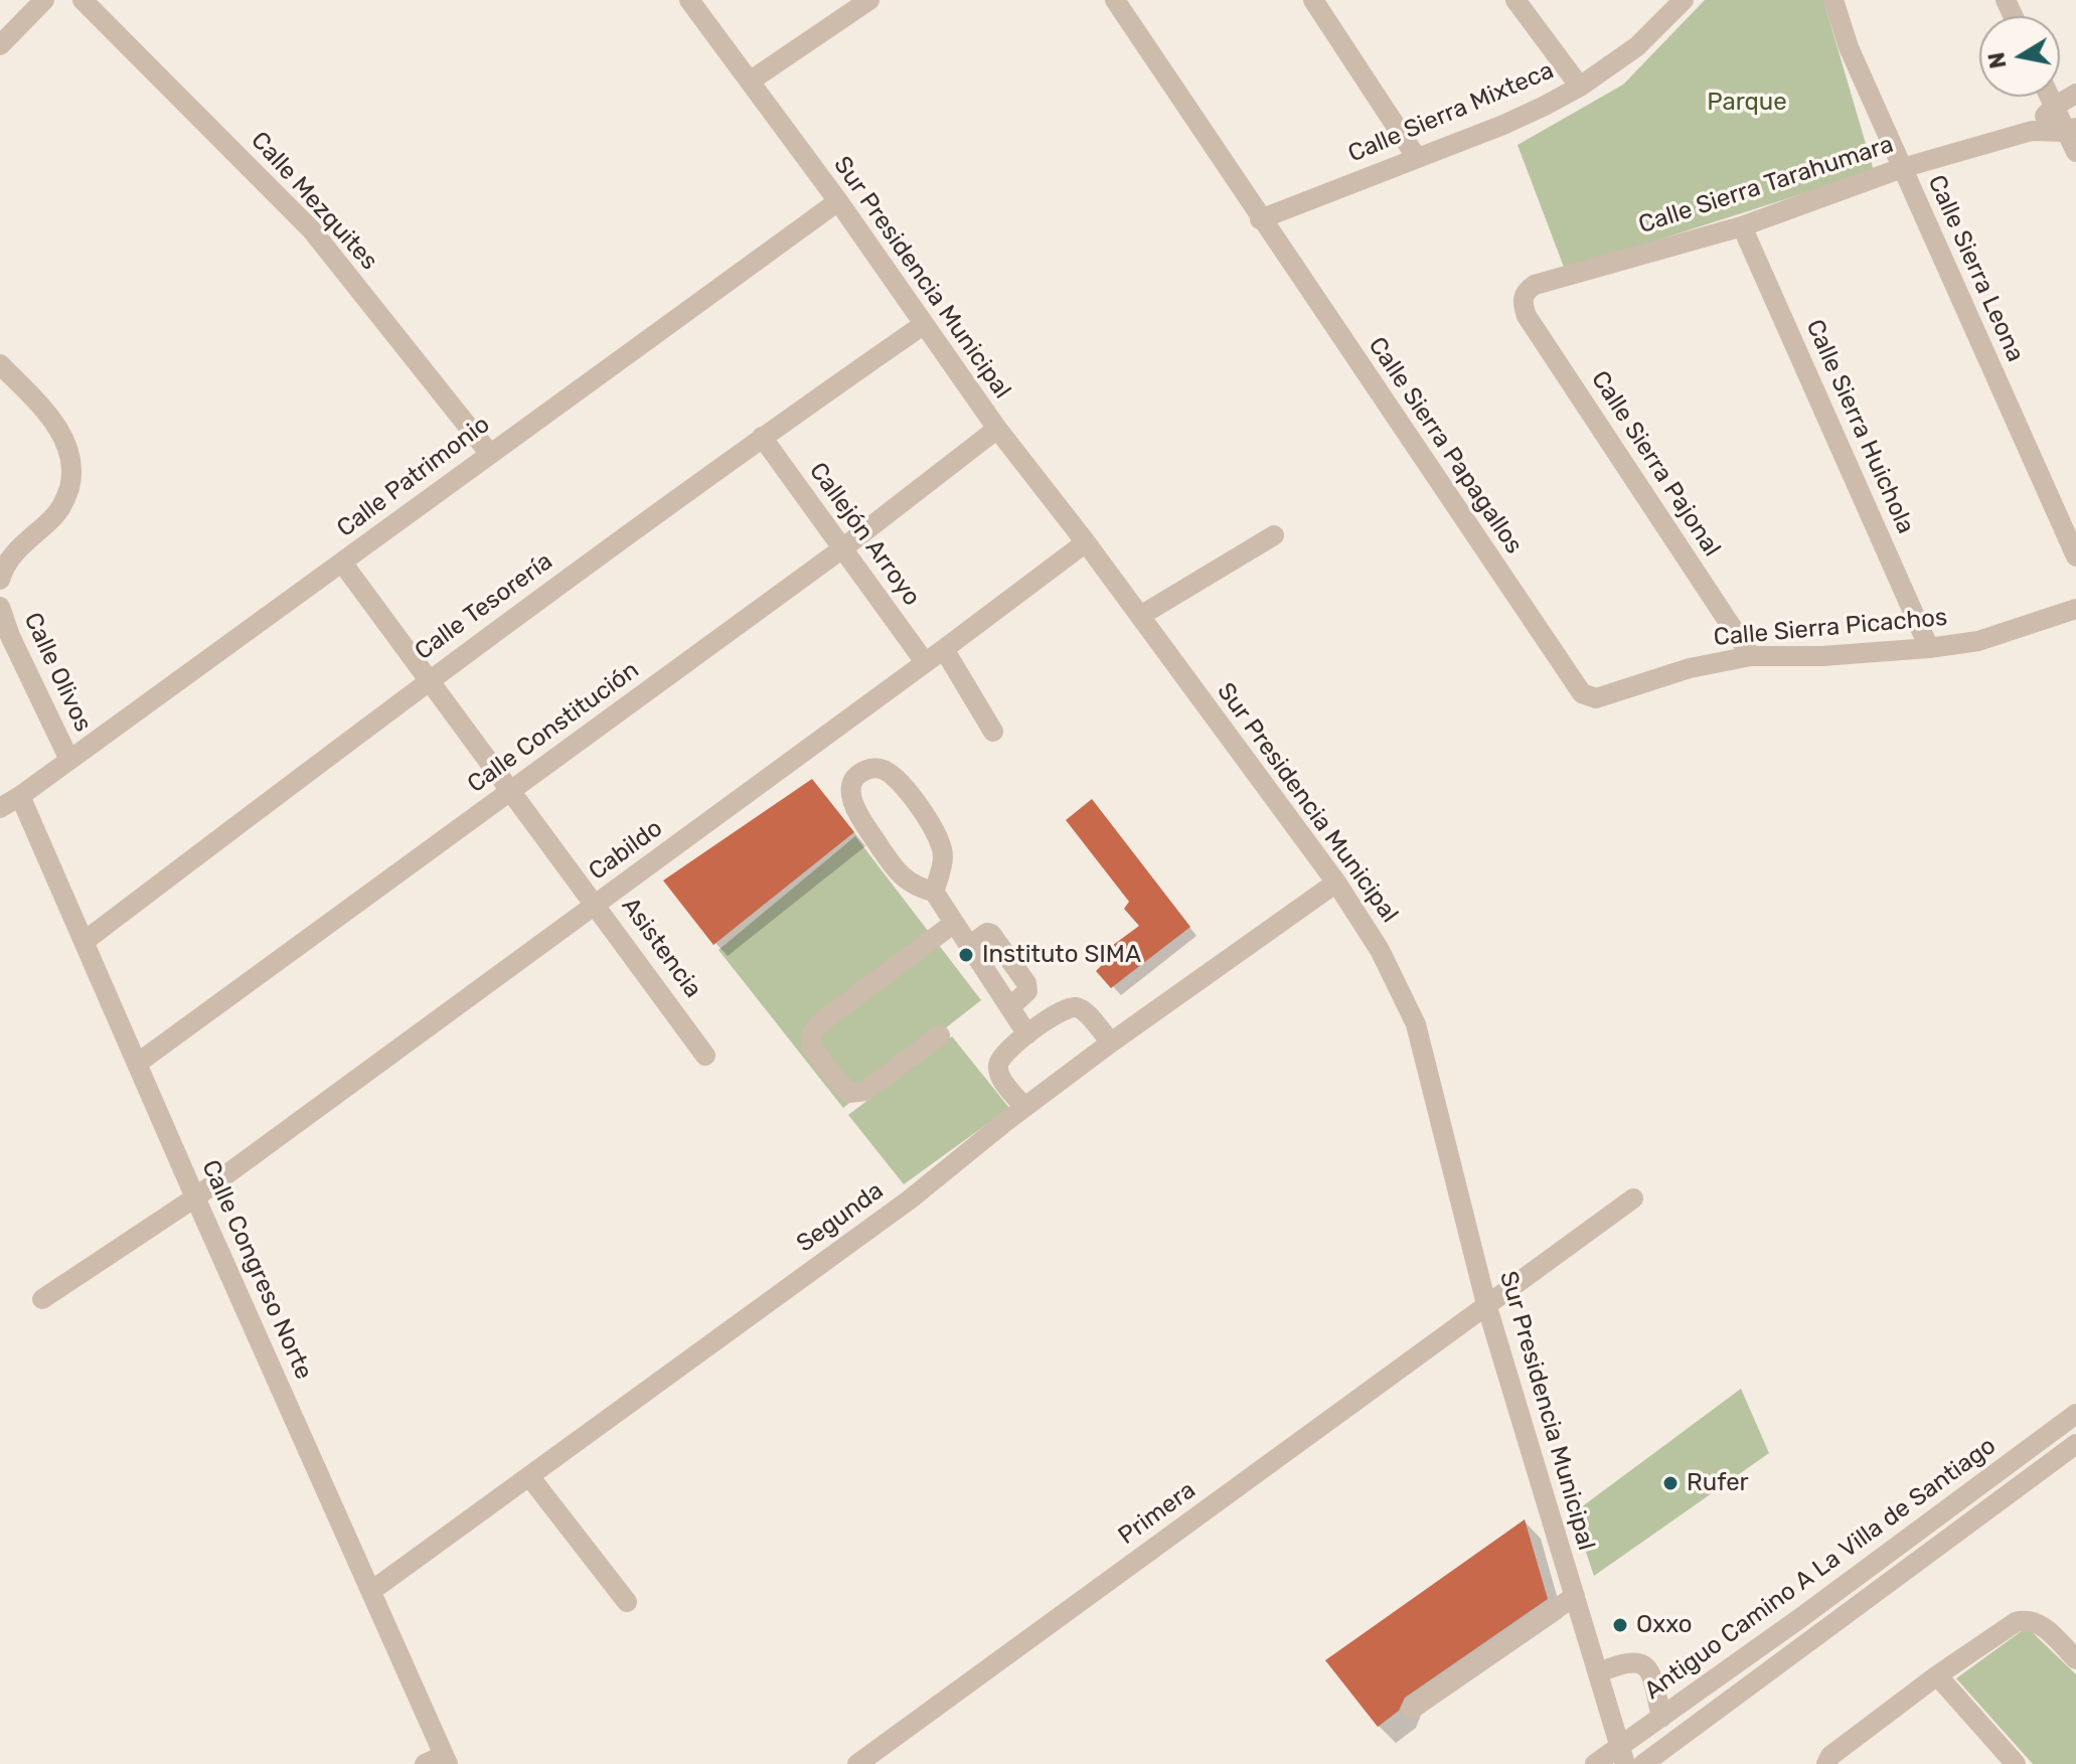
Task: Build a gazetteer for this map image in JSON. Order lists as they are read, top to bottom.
{
  "streets": {
    "street": [
      "Calle Sierra Mixteca",
      "Calle Sierra Tarahumara",
      "Calle Mezquites",
      "Calle Sierra Leona",
      "Sur Presidencia Municipal",
      "Calle Sierra Huichola",
      "Calle Sierra Papagallos",
      "Calle Sierra Pajonal",
      "Calle Patrimonio",
      "Callejón Arroyo",
      "Calle Tesorería",
      "Calle Sierra Picachos",
      "Calle Olivos",
      "Calle Constitución",
      "Cabildo",
      "Asistencia",
      "Segunda",
      "Calle Congreso Norte",
      "Primera",
      "Antiguo Camino A La Villa de Santiago"
    ]
  },
  "crossings": [
    ["Calle Sierra Mixteca", "Calle Sierra Papagallos"],
    ["Calle Sierra Tarahumara", "Calle Sierra Leona"],
    ["Calle Sierra Tarahumara", "Calle Sierra Huichola"],
    ["Calle Sierra Tarahumara", "Calle Sierra Pajonal"],
    ["Calle Mezquites", "Calle Patrimonio"],
    ["Sur Presidencia Municipal", "Calle Patrimonio"],
    ["Sur Presidencia Municipal", "Calle Tesorería"],
    ["Sur Presidencia Municipal", "Calle Constitución"],
    ["Sur Presidencia Municipal", "Cabildo"],
    ["Sur Presidencia Municipal", "Segunda"],
    ["Sur Presidencia Municipal", "Primera"],
    ["Sur Presidencia Municipal", "Antiguo Camino A La Villa de Santiago"],
    ["Calle Sierra Huichola", "Calle Sierra Picachos"],
    ["Calle Sierra Papagallos", "Calle Sierra Picachos"],
    ["Calle Sierra Pajonal", "Calle Sierra Picachos"],
    ["Calle Patrimonio", "Calle Olivos"],
    ["Calle Patrimonio", "Asistencia"],
    ["Calle Patrimonio", "Calle Congreso Norte"],
    ["Callejón Arroyo", "Calle Tesorería"],
    ["Callejón Arroyo", "Calle Constitución"],
    ["Callejón Arroyo", "Cabildo"],
    ["Calle Tesorería", "Asistencia"],
    ["Calle Tesorería", "Calle Congreso Norte"],
    ["Calle Constitución", "Asistencia"],
    ["Calle Constitución", "Calle Congreso Norte"],
    ["Cabildo", "Asistencia"],
    ["Cabildo", "Calle Congreso Norte"],
    ["Segunda", "Calle Congreso Norte"]
  ],
  "parks": ["Parque"],
  "places": ["Instituto SIMA", "Rufer", "Oxxo"],
  "north": "left"
}
